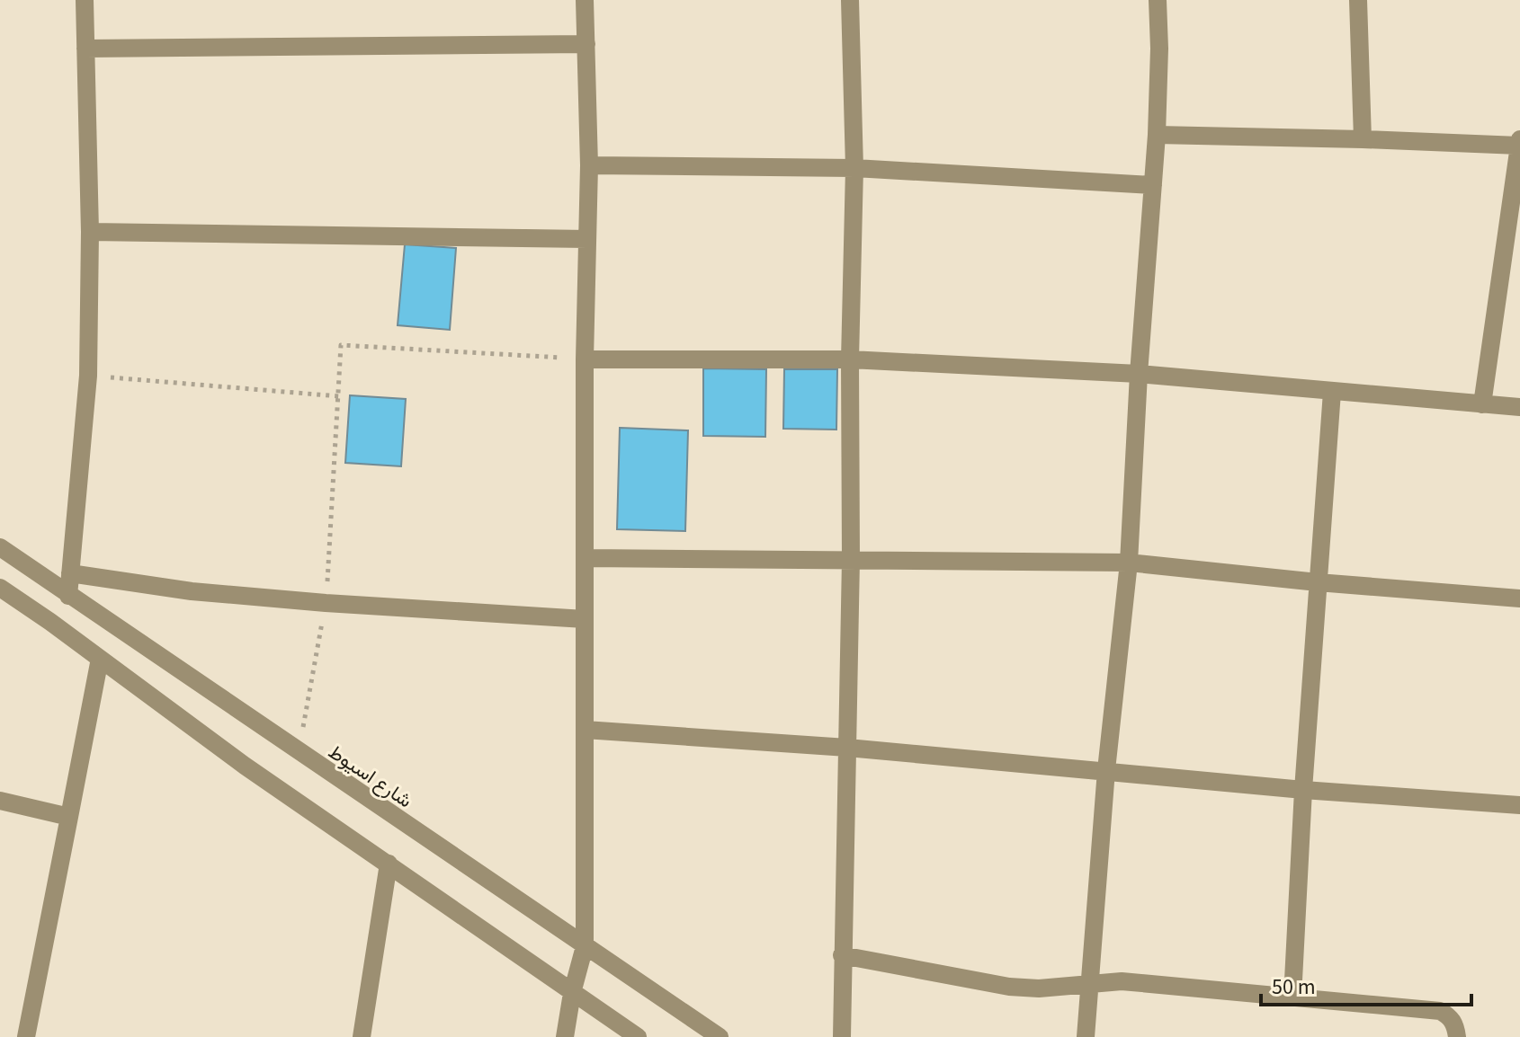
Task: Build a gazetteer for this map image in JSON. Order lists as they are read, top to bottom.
{
  "streets": {
    "street": ["شارع اسيوط"]
  },
  "scale_bar": "50 m"
}
